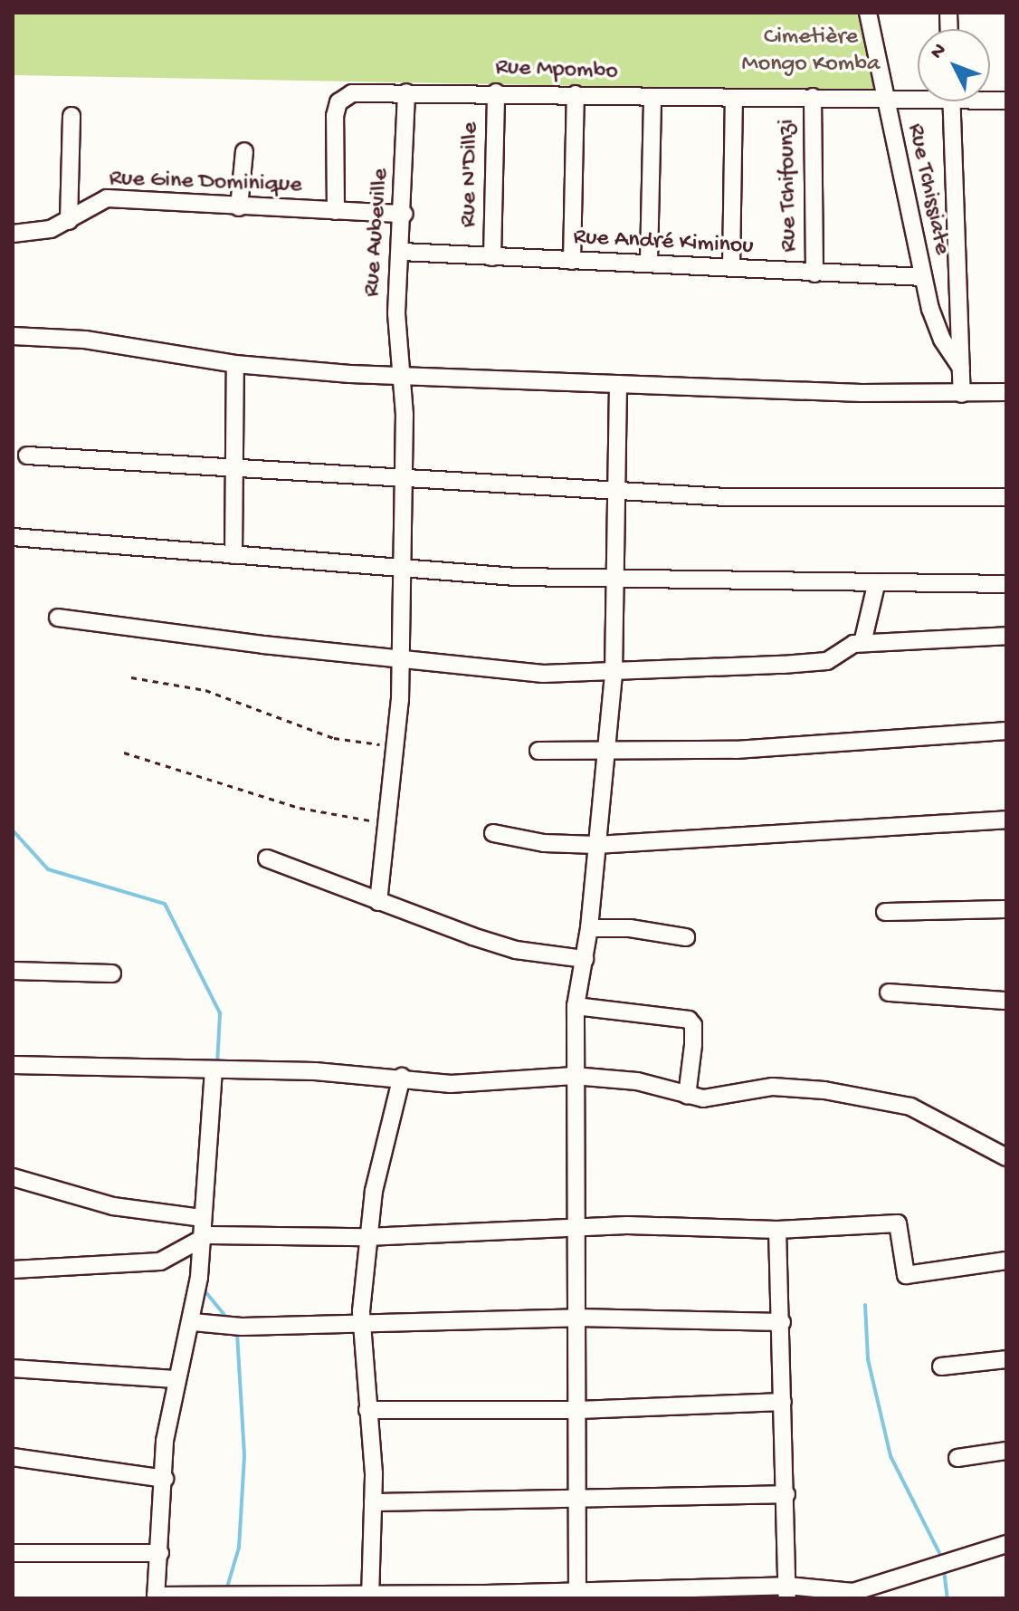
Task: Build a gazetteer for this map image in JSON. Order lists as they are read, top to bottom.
{
  "streets": {
    "street": [
      "Rue Mpombo",
      "Rue N'Dille",
      "Rue Gine Dominique",
      "Rue Tchifounzi",
      "Rue Tchissiate",
      "Rue Aubeville",
      "Rue André Kiminou"
    ]
  },
  "crossings": [
    ["Rue Mpombo", "Rue N'Dille"],
    ["Rue Mpombo", "Rue Gine Dominique"],
    ["Rue Mpombo", "Rue Tchifounzi"],
    ["Rue Mpombo", "Rue Tchissiate"],
    ["Rue Mpombo", "Rue Aubeville"],
    ["Rue N'Dille", "Rue André Kiminou"],
    ["Rue Gine Dominique", "Rue Aubeville"],
    ["Rue Tchifounzi", "Rue André Kiminou"],
    ["Rue Tchissiate", "Rue André Kiminou"],
    ["Rue Aubeville", "Rue André Kiminou"]
  ],
  "parks": ["Cimetière Mongo Komba"],
  "north": "top left"
}
